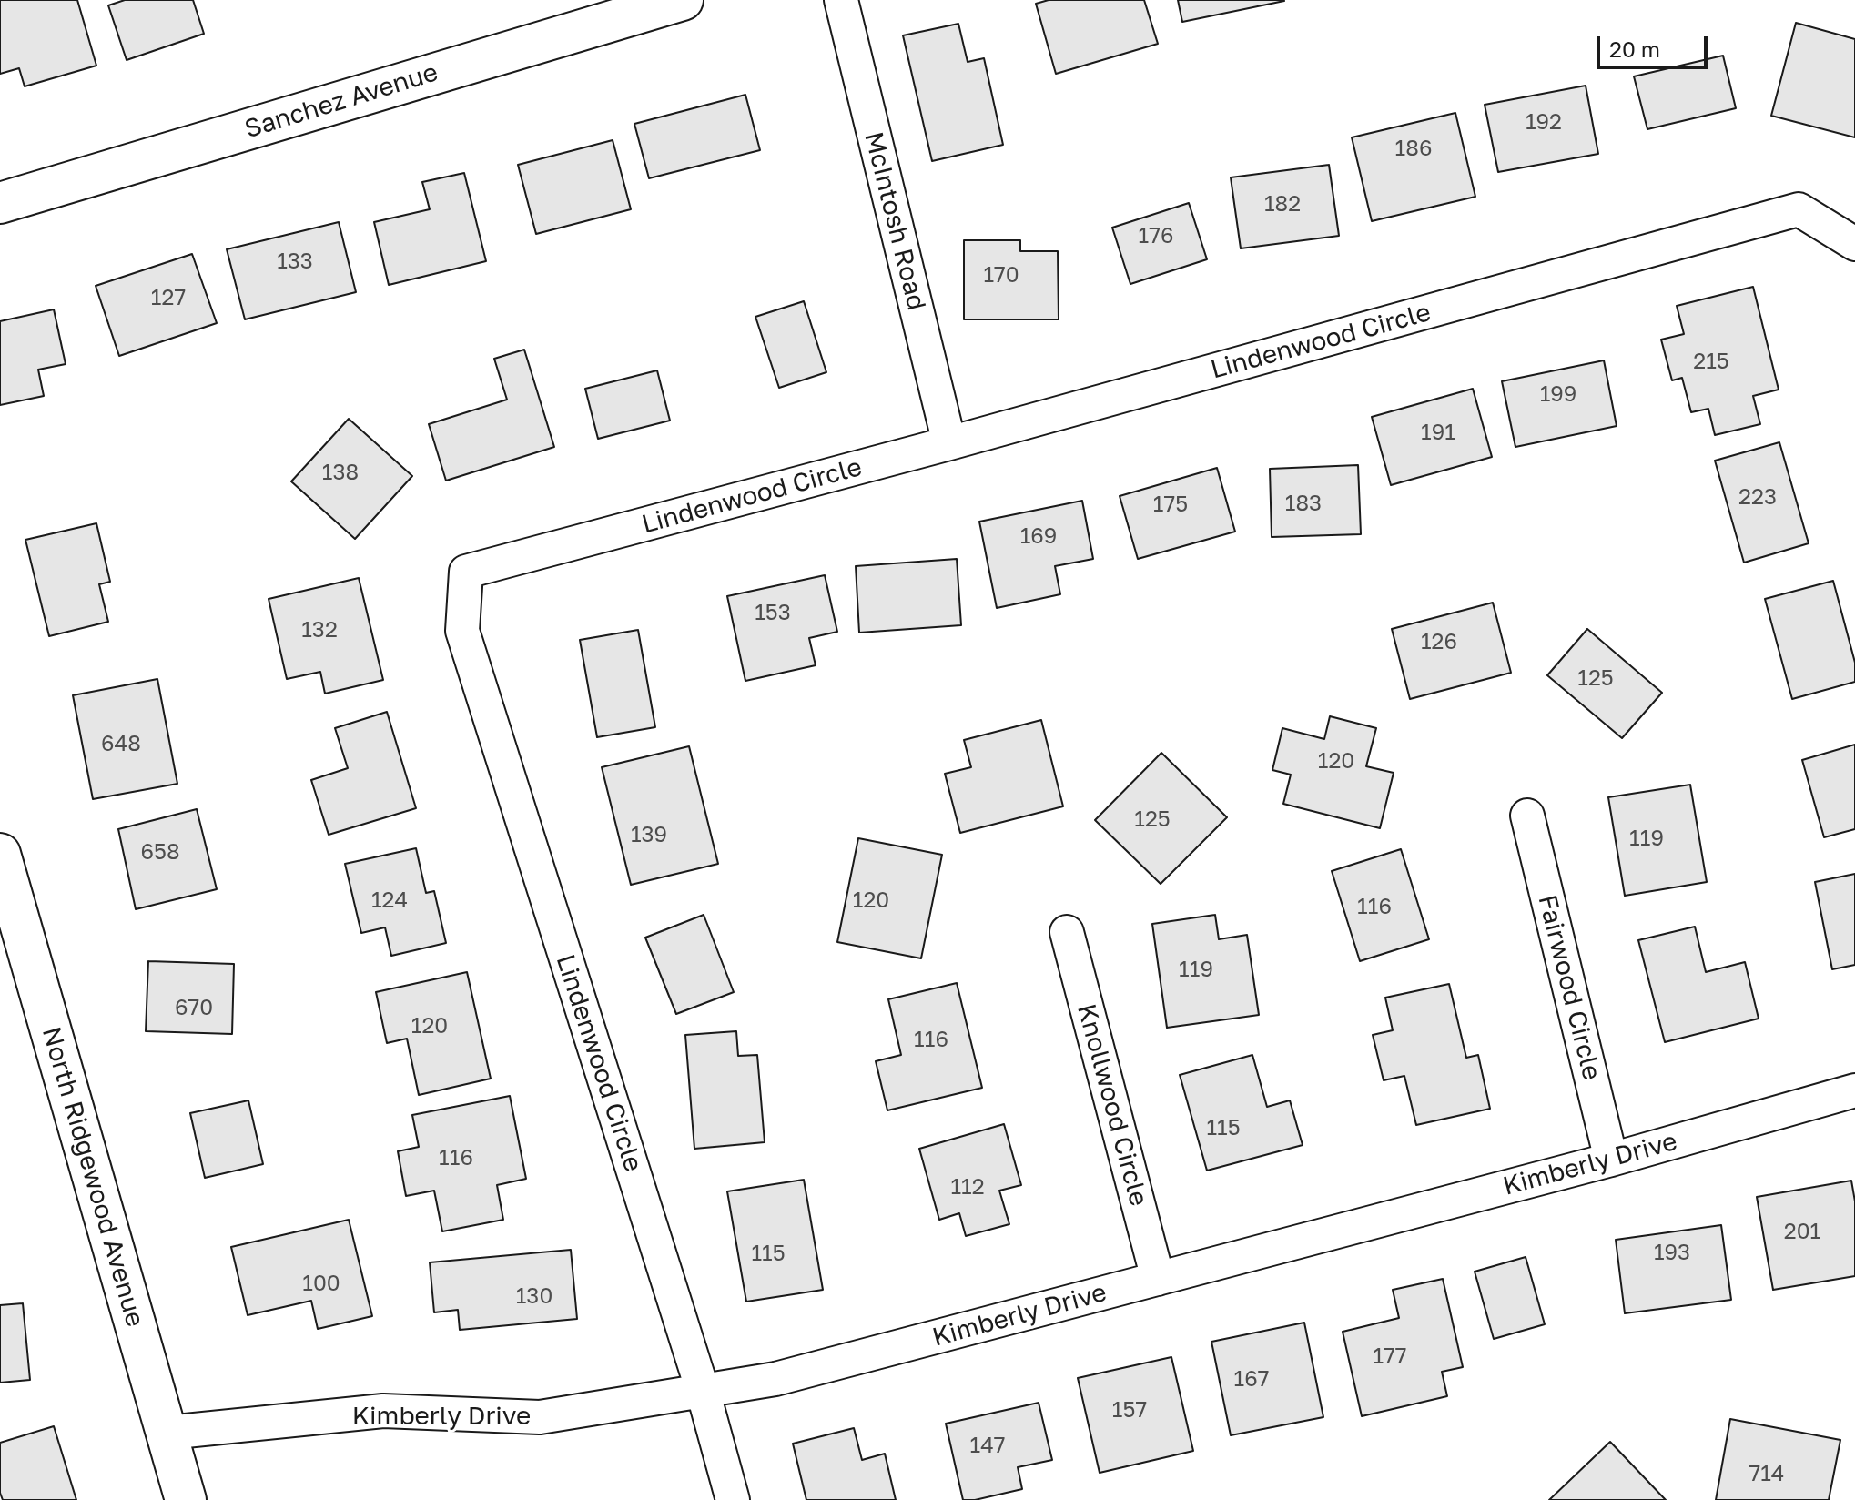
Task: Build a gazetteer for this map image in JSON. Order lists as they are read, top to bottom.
{
  "streets": {
    "street": [
      "Sanchez Avenue",
      "McIntosh Road",
      "Lindenwood Circle",
      "Fairwood Circle",
      "Knollwood Circle",
      "Kimberly Drive",
      "North Ridgewood Avenue"
    ]
  },
  "crossings": [
    ["McIntosh Road", "Lindenwood Circle"],
    ["Lindenwood Circle", "Kimberly Drive"],
    ["Fairwood Circle", "Kimberly Drive"],
    ["Knollwood Circle", "Kimberly Drive"],
    ["Kimberly Drive", "North Ridgewood Avenue"]
  ],
  "house_numbers": [
    "192",
    "186",
    "182",
    "176",
    "133",
    "170",
    "127",
    "215",
    "199",
    "191",
    "138",
    "223",
    "183",
    "175",
    "169",
    "153",
    "132",
    "126",
    "125",
    "648",
    "120",
    "125",
    "139",
    "119",
    "658",
    "124",
    "120",
    "116",
    "119",
    "670",
    "120",
    "116",
    "115",
    "116",
    "112",
    "201",
    "193",
    "115",
    "100",
    "130",
    "177",
    "167",
    "157",
    "147",
    "714"
  ],
  "scale_bar": "20 m"
}
